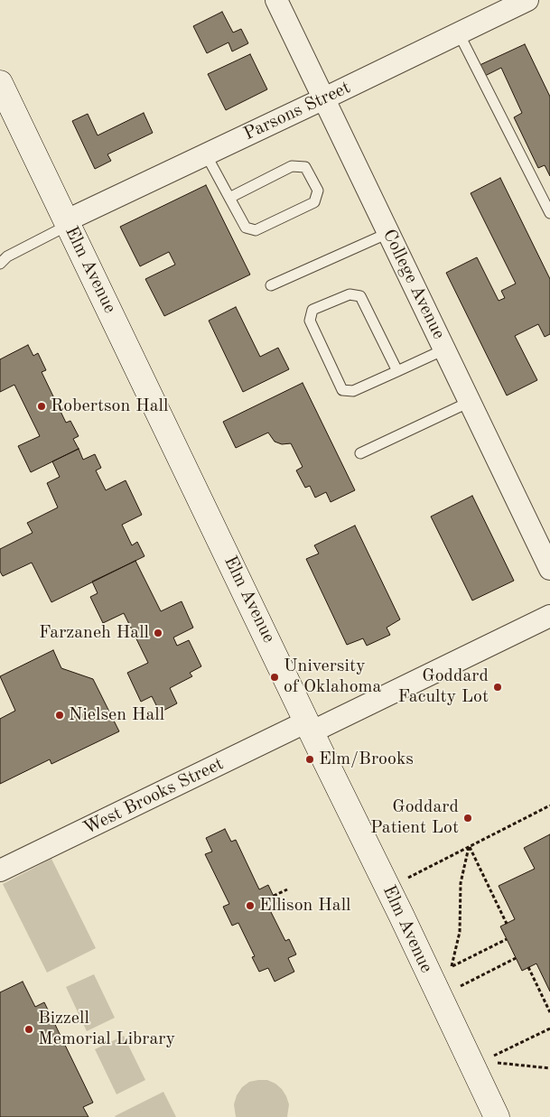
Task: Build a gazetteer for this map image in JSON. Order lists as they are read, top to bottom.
{
  "streets": {
    "street": [
      "Parsons Street",
      "Elm Avenue",
      "College Avenue",
      "West Brooks Street"
    ]
  },
  "crossings": [
    ["Parsons Street", "Elm Avenue"],
    ["Parsons Street", "College Avenue"],
    ["Elm Avenue", "West Brooks Street"]
  ],
  "places": [
    "Robertson Hall",
    "Farzaneh Hall",
    "University of Oklahoma",
    "Goddard Faculty Lot",
    "Nielsen Hall",
    "Elm/Brooks",
    "Goddard Patient Lot",
    "Ellison Hall",
    "Bizzell Memorial Library"
  ]
}
